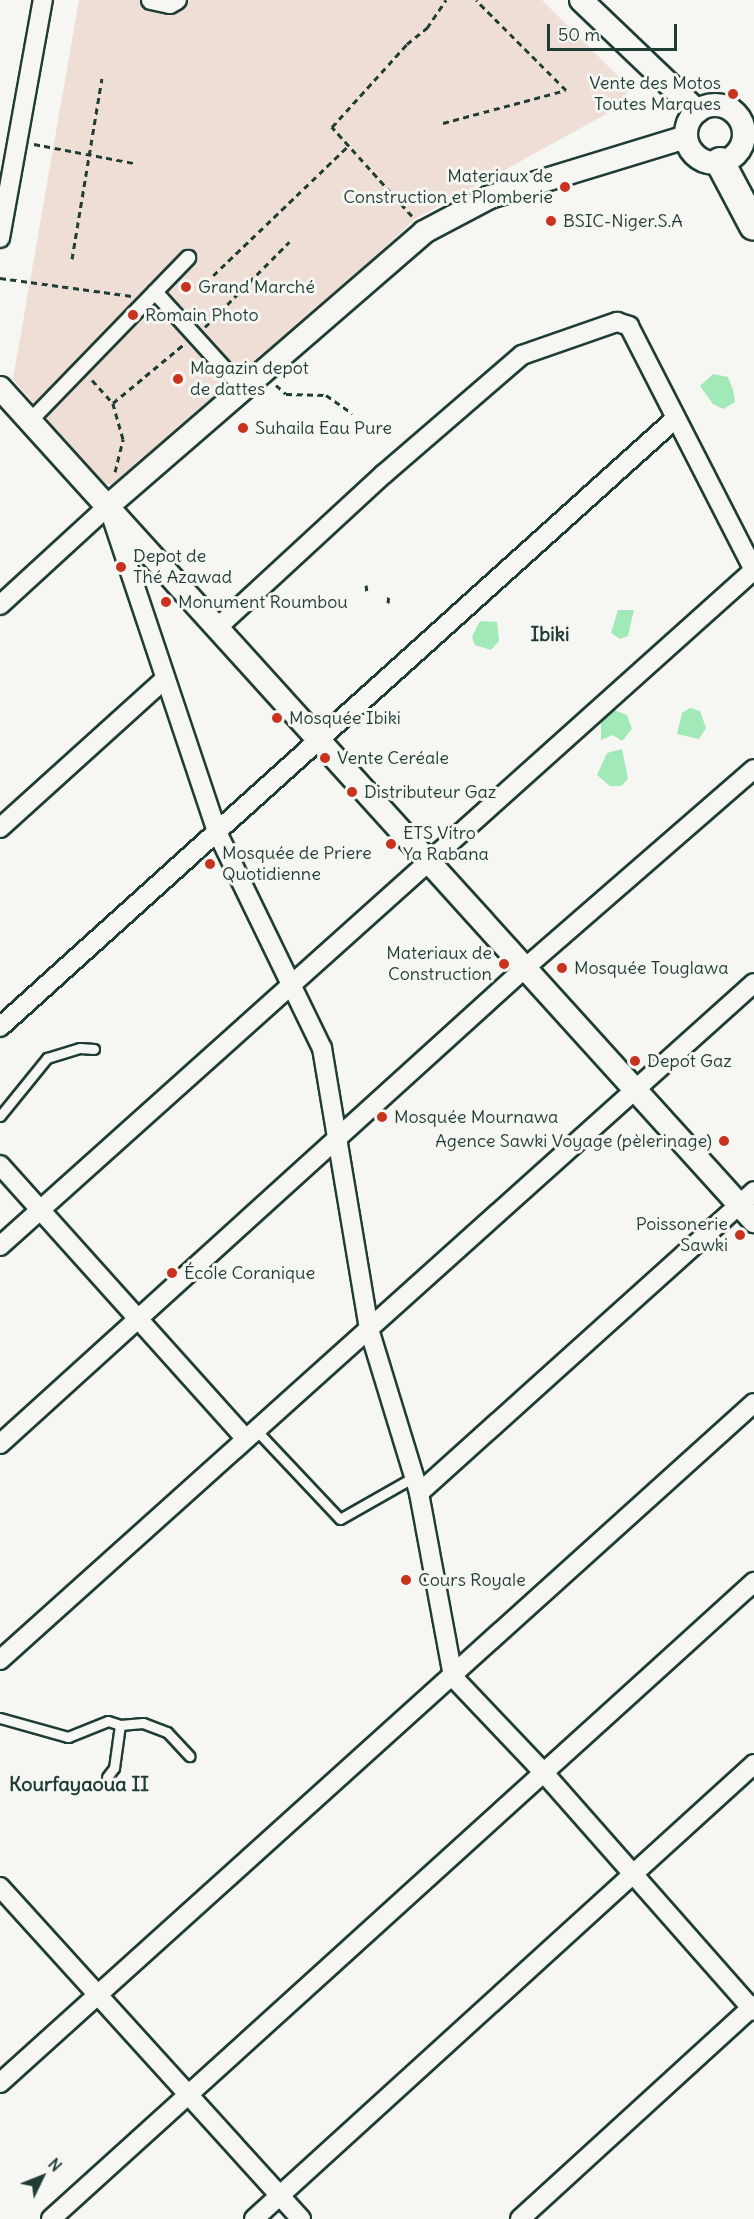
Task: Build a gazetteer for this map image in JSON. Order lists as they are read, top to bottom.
{
  "districts": ["Ibiki", "Kourfayaoua II"],
  "places": [
    "Vente des Motos Toutes Marques",
    "Materiaux de Construction et Plomberie",
    "BSIC-Niger.S.A",
    "Grand Marché",
    "Romain Photo",
    "Magazin depot de dattes",
    "Suhaila Eau Pure",
    "Depot de Thé Azawad",
    "Monument Roumbou",
    "Mosquée Ibiki",
    "Vente Ceréale",
    "Distributeur Gaz",
    "ETS Vitro Ya Rabana",
    "Mosquée de Priere Quotidienne",
    "Materiaux de Construction",
    "Mosquée Touglawa",
    "Depot Gaz",
    "Mosquée Mournawa",
    "Agence Sawki Voyage (pèlerinage)",
    "Poissonerie Sawki",
    "École Coranique",
    "Cours Royale"
  ],
  "scale_bar": "50 m",
  "north": "top right"
}
